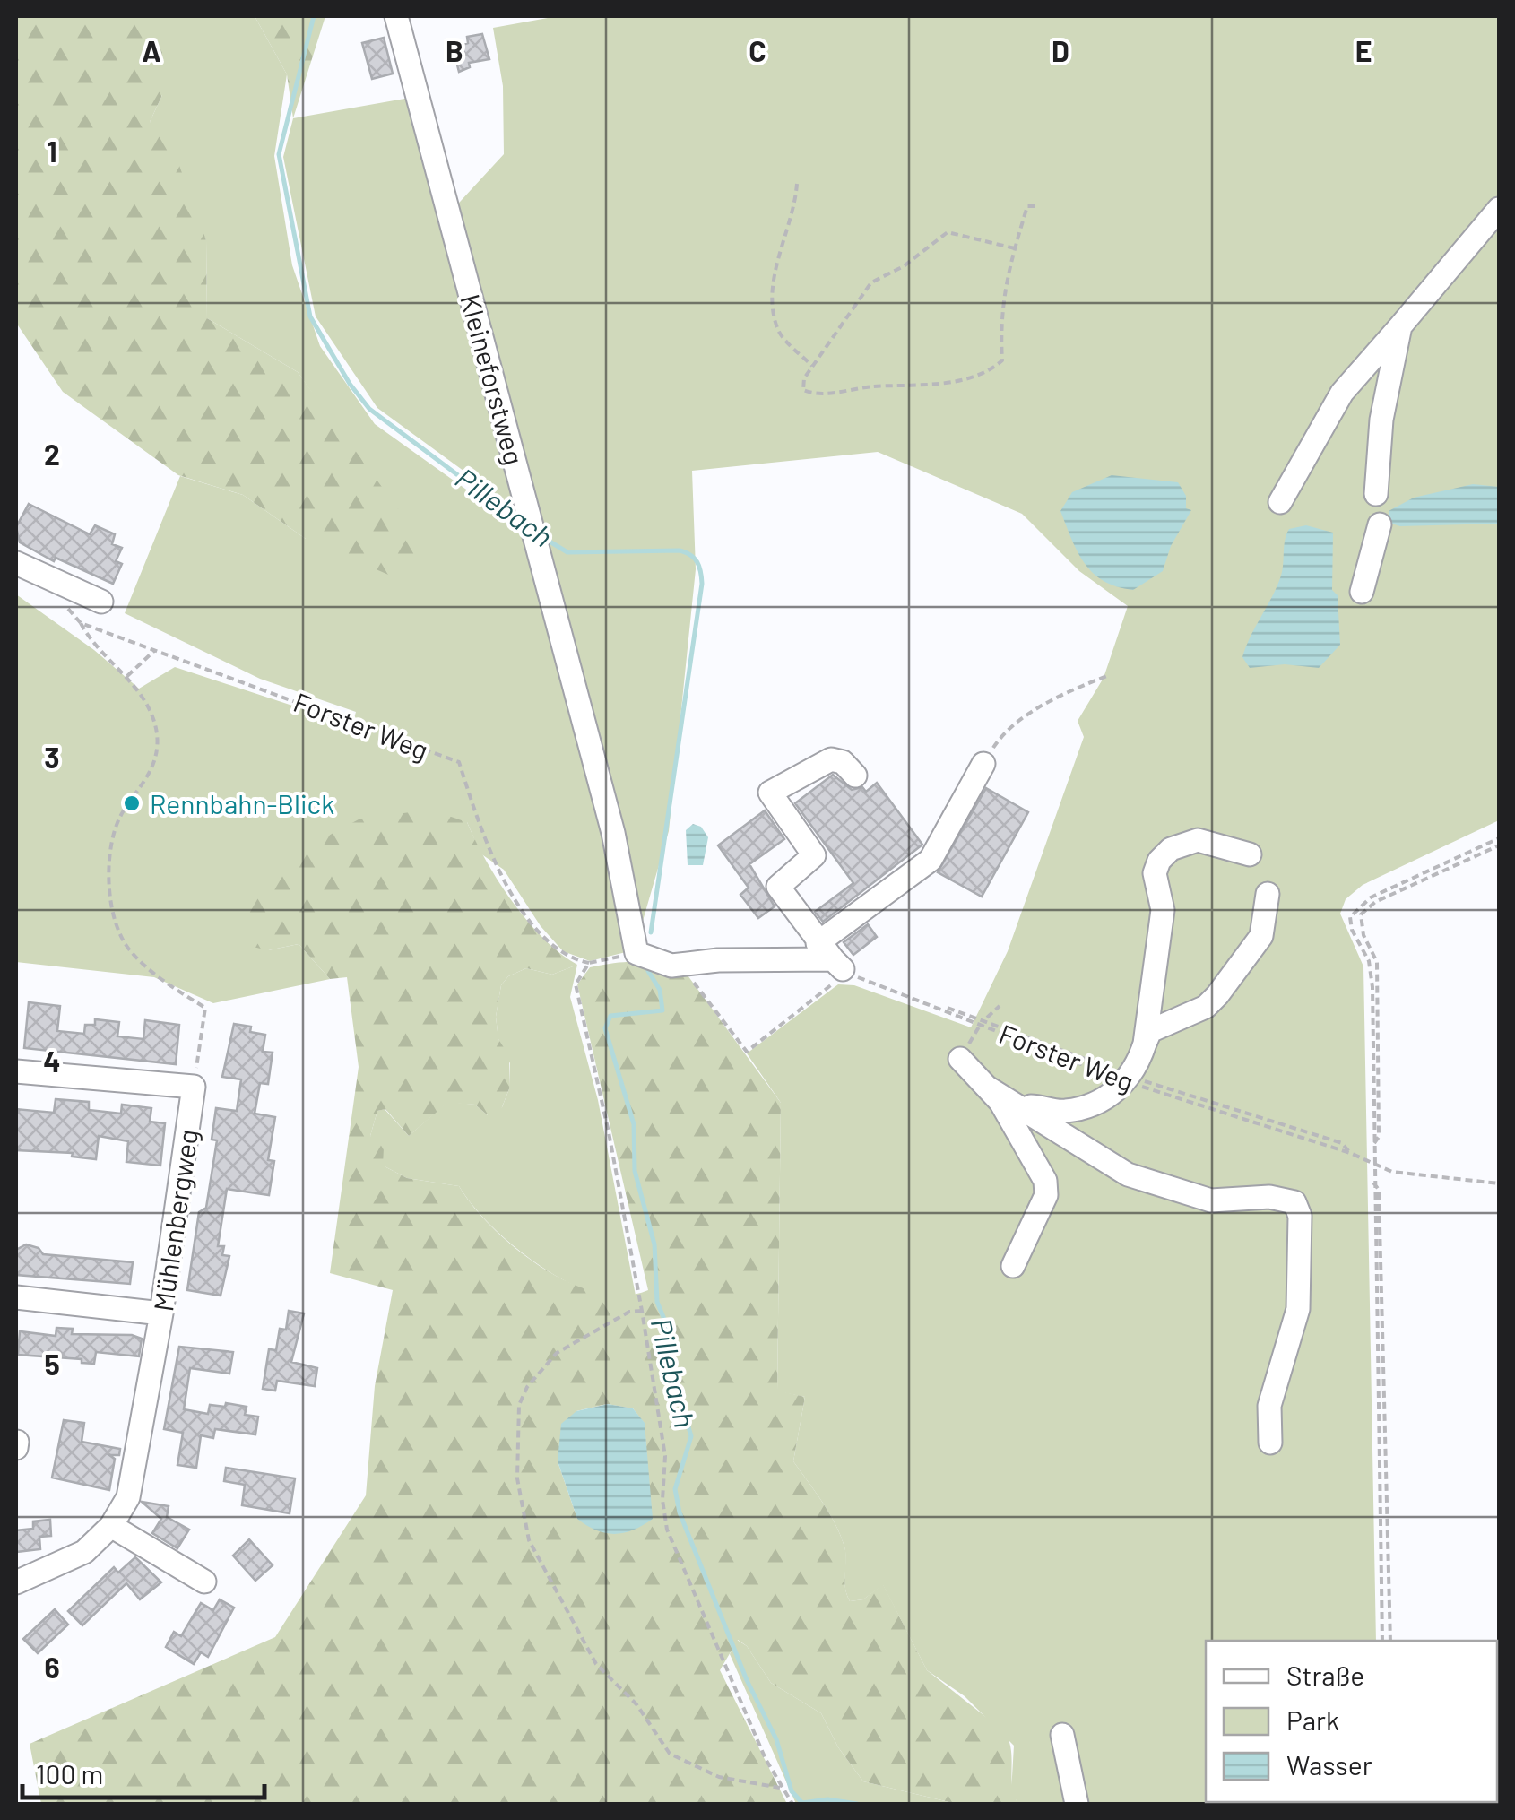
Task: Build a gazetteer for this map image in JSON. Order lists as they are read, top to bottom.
{
  "streets": {
    "street": ["Kleineforstweg", "Mühlenbergweg"],
    "path": ["Forster Weg"]
  },
  "water": ["Pillebach"],
  "places": ["Rennbahn-Blick"],
  "legend": ["Straße", "Park", "Wasser"],
  "scale_bar": "100 m",
  "grid": {
    "columns": [
      "A",
      "B",
      "C",
      "D",
      "E"
    ],
    "rows": [
      "1",
      "2",
      "3",
      "4",
      "5",
      "6"
    ]
  }
}
